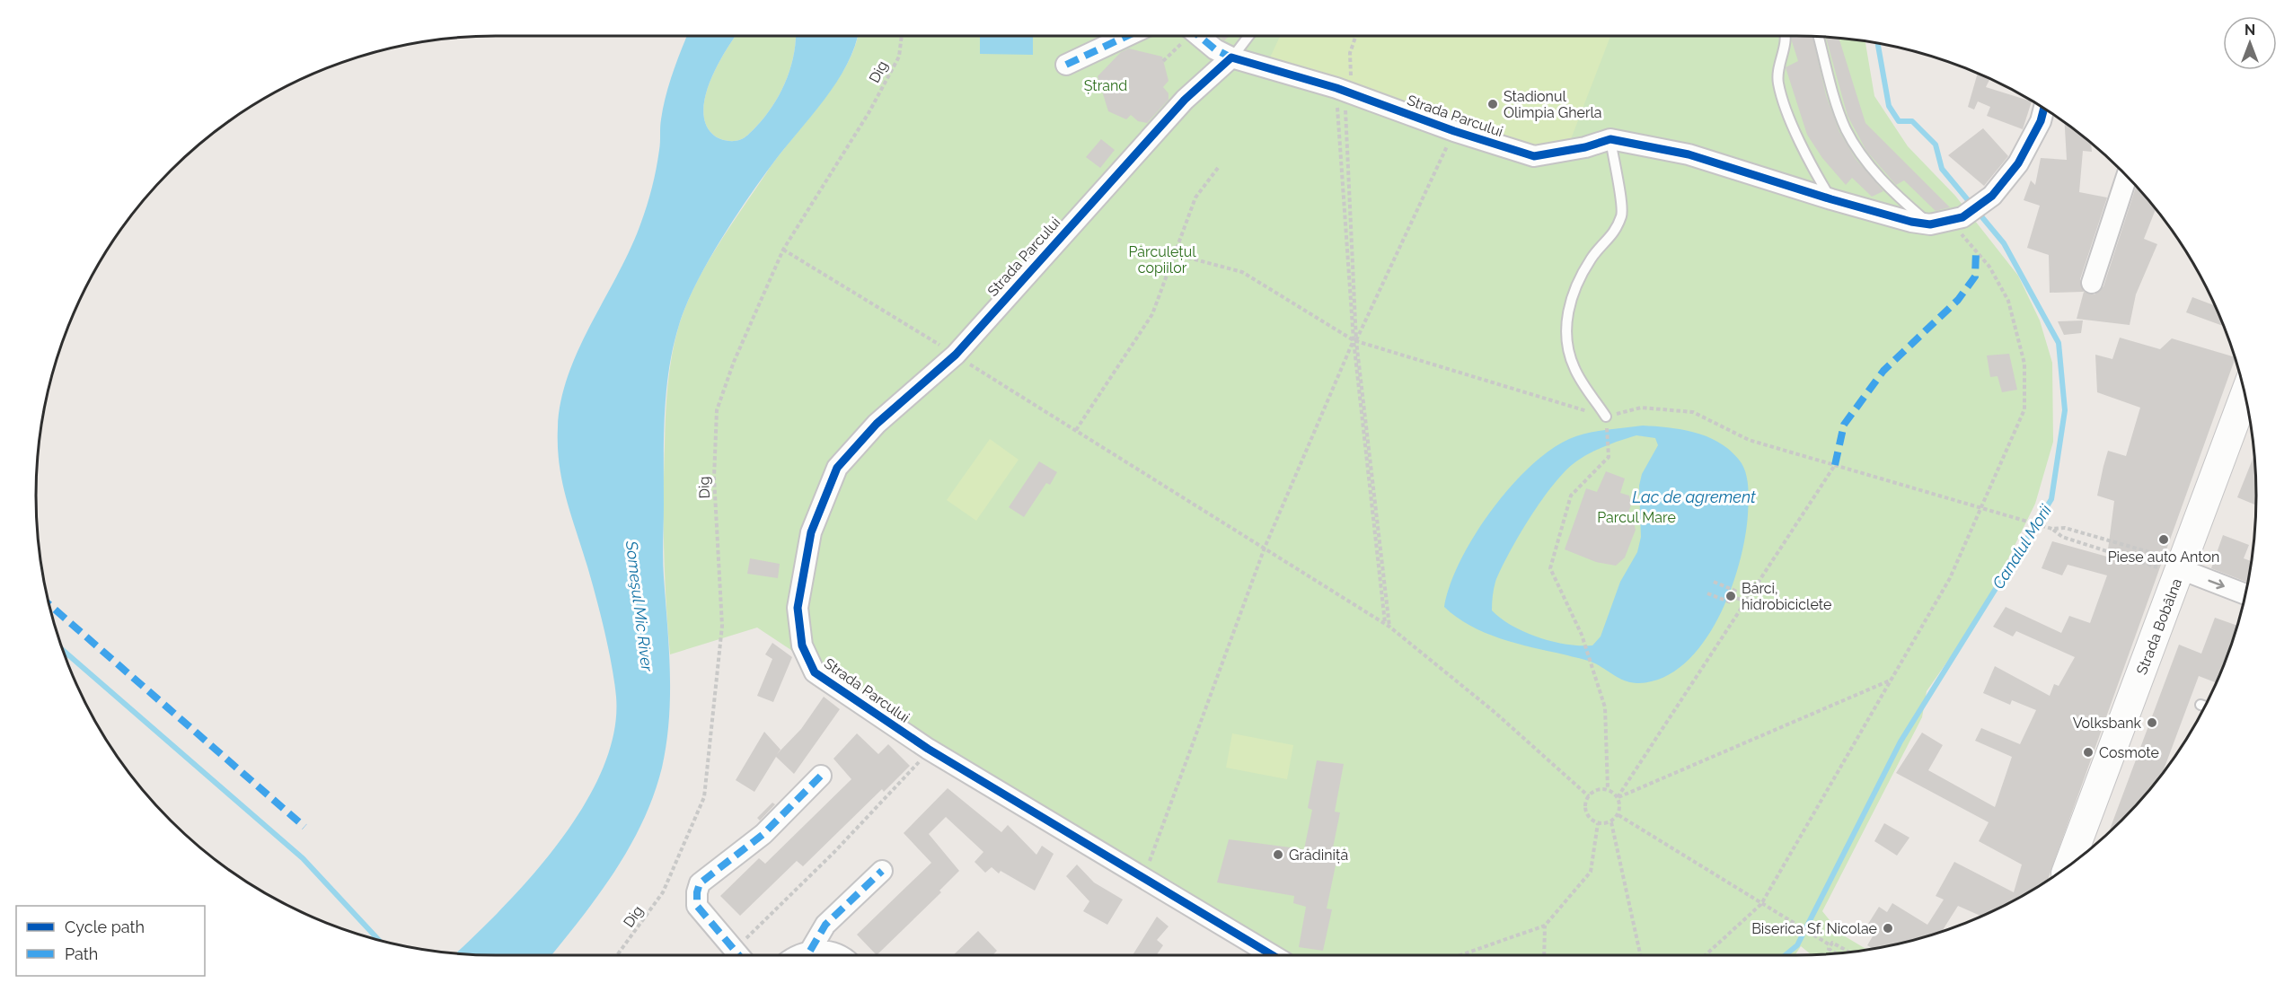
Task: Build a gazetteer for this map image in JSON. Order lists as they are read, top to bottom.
{
  "streets": {
    "main road": ["Strada Bobâlna"],
    "street": ["Strada Parcului"],
    "path": ["Dig"]
  },
  "water": ["Lac de agrement", "Canalul Morii", "Someşul Mic River"],
  "parks": ["Ștrand", "Părculețul copiilor", "Parcul Mare"],
  "places": [
    "Stadionul Olimpia Gherla",
    "Piese auto Anton",
    "Bărci, hidrobiciclete",
    "Volksbank",
    "Cosmote",
    "Grădiniță",
    "Biserica Sf. Nicolae"
  ],
  "legend": ["Cycle path", "Path"],
  "north": "top"
}
